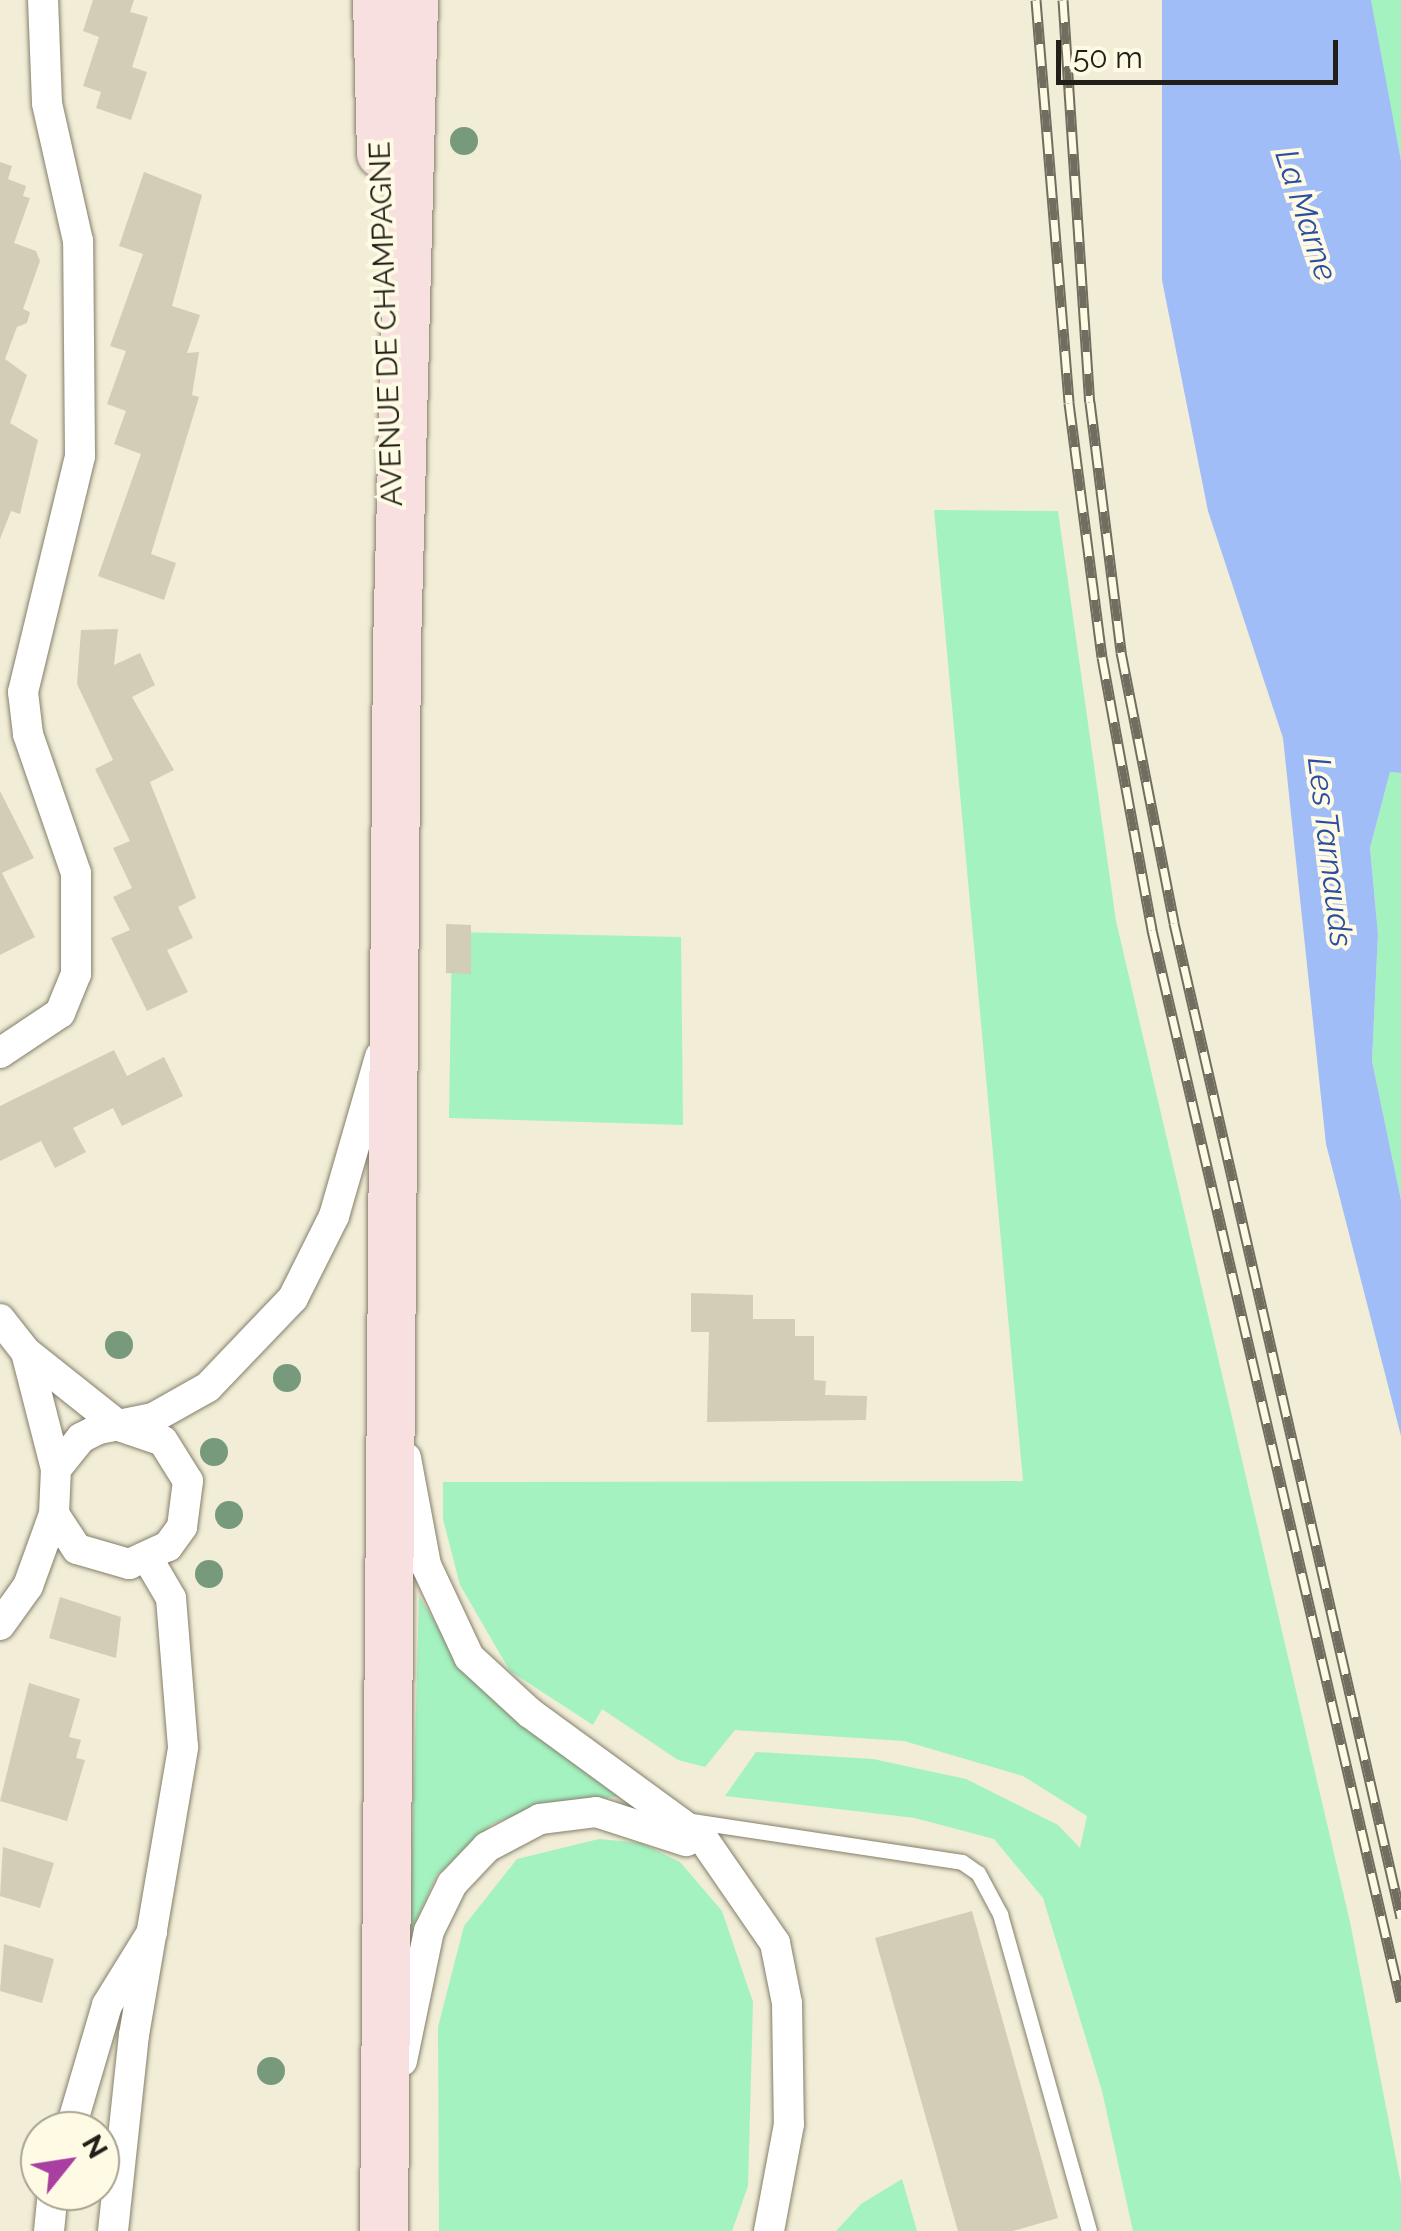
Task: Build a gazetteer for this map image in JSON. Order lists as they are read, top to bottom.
{
  "streets": {
    "main road": ["AVENUE DE CHAMPAGNE"]
  },
  "water": ["La Marne", "Les Tarnauds"],
  "scale_bar": "50 m",
  "north": "top right"
}
